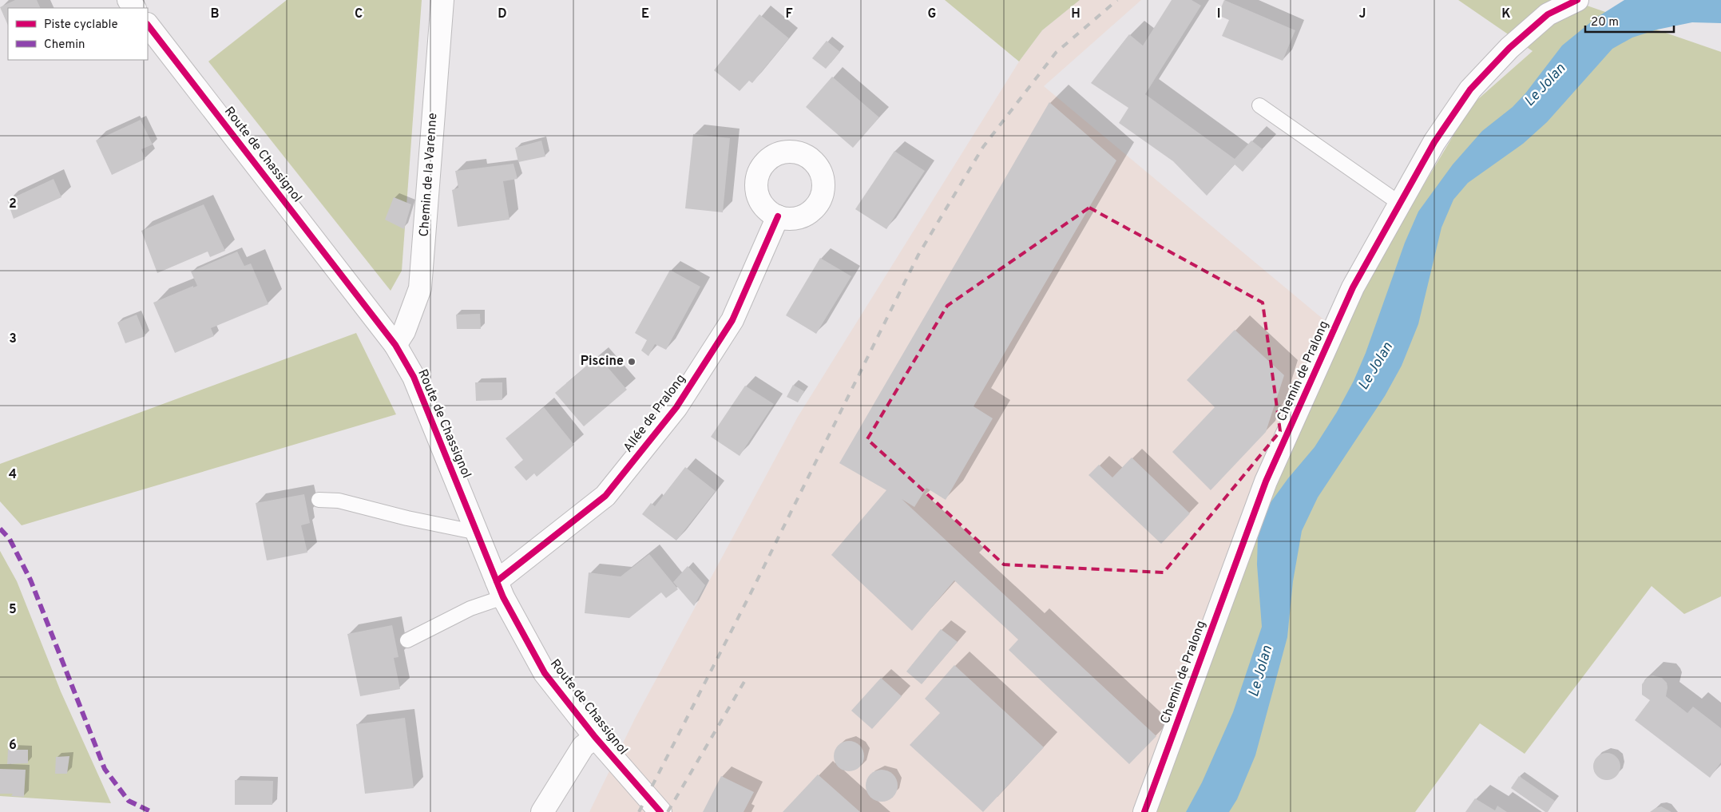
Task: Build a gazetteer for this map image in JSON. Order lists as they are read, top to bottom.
{
  "streets": {
    "street": [
      "Route de Chassignol",
      "Chemin de la Varenne",
      "Chemin de Pralong",
      "Allée de Pralong"
    ]
  },
  "crossings": [
    ["Route de Chassignol", "Chemin de la Varenne"],
    ["Route de Chassignol", "Allée de Pralong"]
  ],
  "water": ["Le Jolan"],
  "places": ["Piscine"],
  "legend": ["Piste cyclable", "Chemin"],
  "scale_bar": "20 m",
  "grid": {
    "columns": [
      "B",
      "C",
      "D",
      "E",
      "F",
      "G",
      "H",
      "I",
      "J",
      "K"
    ],
    "rows": [
      "2",
      "3",
      "4",
      "5",
      "6"
    ]
  }
}
